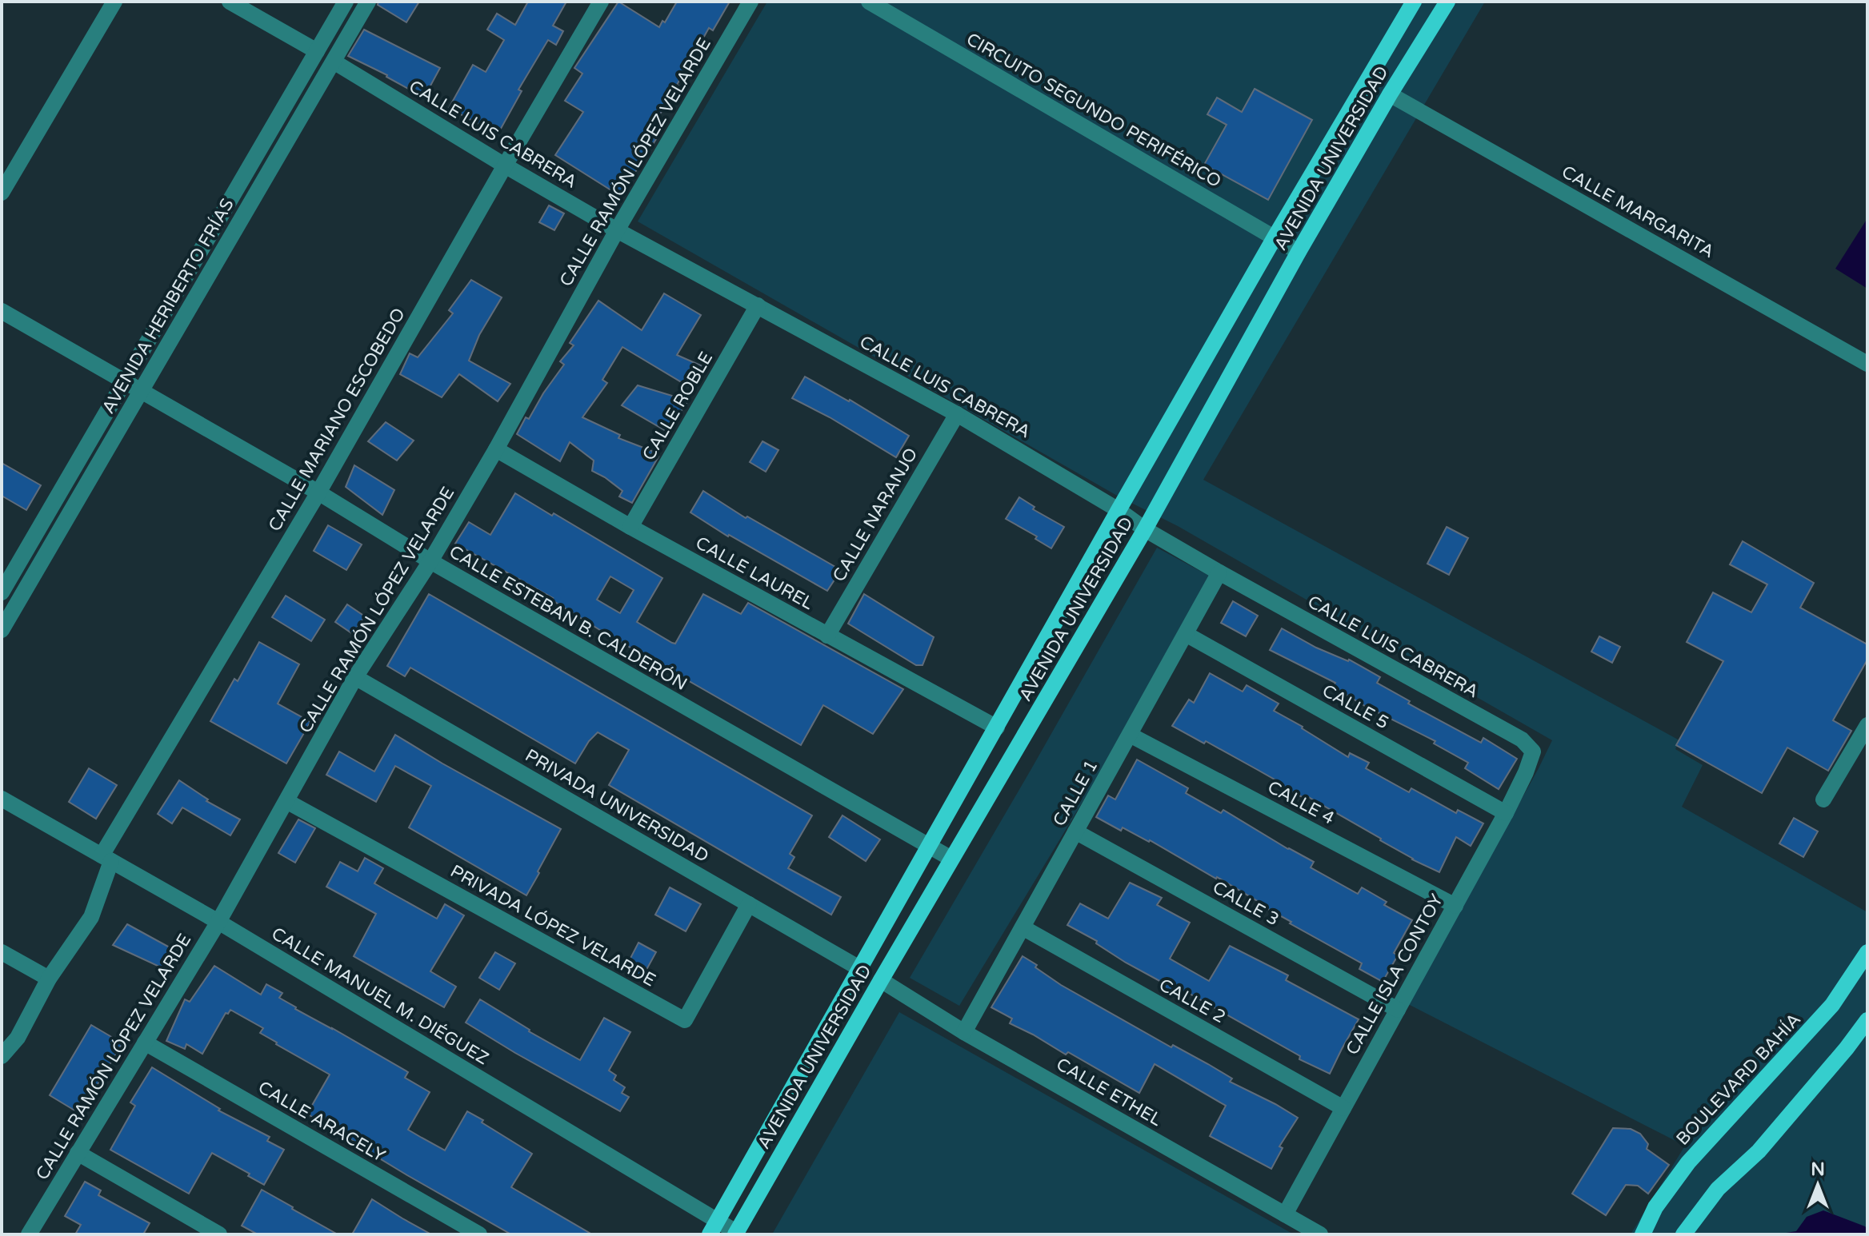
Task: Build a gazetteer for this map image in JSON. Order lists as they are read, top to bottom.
{
  "streets": {
    "main road": ["AVENIDA UNIVERSIDAD", "BOULEVARD BAHÍA"],
    "street": [
      "CIRCUITO SEGUNDO PERIFÉRICO",
      "CALLE LUIS CABRERA",
      "CALLE RAMÓN LÓPEZ VELARDE",
      "CALLE MARGARITA",
      "AVENIDA HERIBERTO FRÍAS",
      "CALLE ROBLE",
      "CALLE MARIANO ESCOBEDO",
      "CALLE NARANJO",
      "CALLE LAUREL",
      "CALLE ESTEBAN B. CALDERÓN",
      "CALLE 5",
      "CALLE 1",
      "CALLE 4",
      "PRIVADA UNIVERSIDAD",
      "CALLE 3",
      "PRIVADA LÓPEZ VELARDE",
      "CALLE ISLA CONTOY",
      "CALLE MANUEL M. DIÉGUEZ",
      "CALLE 2",
      "CALLE ETHEL",
      "CALLE ARACELY"
    ]
  },
  "crossings": [
    ["CIRCUITO SEGUNDO PERIFÉRICO", "AVENIDA UNIVERSIDAD"],
    ["CALLE LUIS CABRERA", "AVENIDA UNIVERSIDAD"],
    ["CALLE LUIS CABRERA", "CALLE RAMÓN LÓPEZ VELARDE"],
    ["CALLE LUIS CABRERA", "AVENIDA HERIBERTO FRÍAS"],
    ["CALLE LUIS CABRERA", "CALLE ROBLE"],
    ["CALLE LUIS CABRERA", "CALLE MARIANO ESCOBEDO"],
    ["CALLE LUIS CABRERA", "CALLE NARANJO"],
    ["CALLE LUIS CABRERA", "CALLE 1"],
    ["CALLE LUIS CABRERA", "CALLE ISLA CONTOY"],
    ["AVENIDA UNIVERSIDAD", "CALLE MARGARITA"],
    ["AVENIDA UNIVERSIDAD", "CALLE LAUREL"],
    ["AVENIDA UNIVERSIDAD", "CALLE ESTEBAN B. CALDERÓN"],
    ["AVENIDA UNIVERSIDAD", "PRIVADA UNIVERSIDAD"],
    ["AVENIDA UNIVERSIDAD", "CALLE MANUEL M. DIÉGUEZ"],
    ["AVENIDA UNIVERSIDAD", "CALLE ETHEL"],
    ["CALLE RAMÓN LÓPEZ VELARDE", "CALLE LAUREL"],
    ["CALLE RAMÓN LÓPEZ VELARDE", "CALLE ESTEBAN B. CALDERÓN"],
    ["CALLE RAMÓN LÓPEZ VELARDE", "PRIVADA UNIVERSIDAD"],
    ["CALLE RAMÓN LÓPEZ VELARDE", "PRIVADA LÓPEZ VELARDE"],
    ["CALLE RAMÓN LÓPEZ VELARDE", "CALLE MANUEL M. DIÉGUEZ"],
    ["CALLE RAMÓN LÓPEZ VELARDE", "CALLE ARACELY"],
    ["AVENIDA HERIBERTO FRÍAS", "CALLE ESTEBAN B. CALDERÓN"],
    ["CALLE ROBLE", "CALLE LAUREL"],
    ["CALLE MARIANO ESCOBEDO", "CALLE ESTEBAN B. CALDERÓN"],
    ["CALLE MARIANO ESCOBEDO", "CALLE MANUEL M. DIÉGUEZ"],
    ["CALLE NARANJO", "CALLE LAUREL"],
    ["CALLE 5", "CALLE 1"],
    ["CALLE 5", "CALLE ISLA CONTOY"],
    ["CALLE 1", "CALLE 4"],
    ["CALLE 1", "CALLE 3"],
    ["CALLE 1", "CALLE 2"],
    ["CALLE 1", "CALLE ETHEL"],
    ["CALLE 4", "CALLE ISLA CONTOY"],
    ["PRIVADA UNIVERSIDAD", "PRIVADA LÓPEZ VELARDE"],
    ["CALLE 3", "CALLE ISLA CONTOY"],
    ["CALLE ISLA CONTOY", "CALLE 2"],
    ["CALLE ISLA CONTOY", "CALLE ETHEL"]
  ],
  "north": "top"
}
